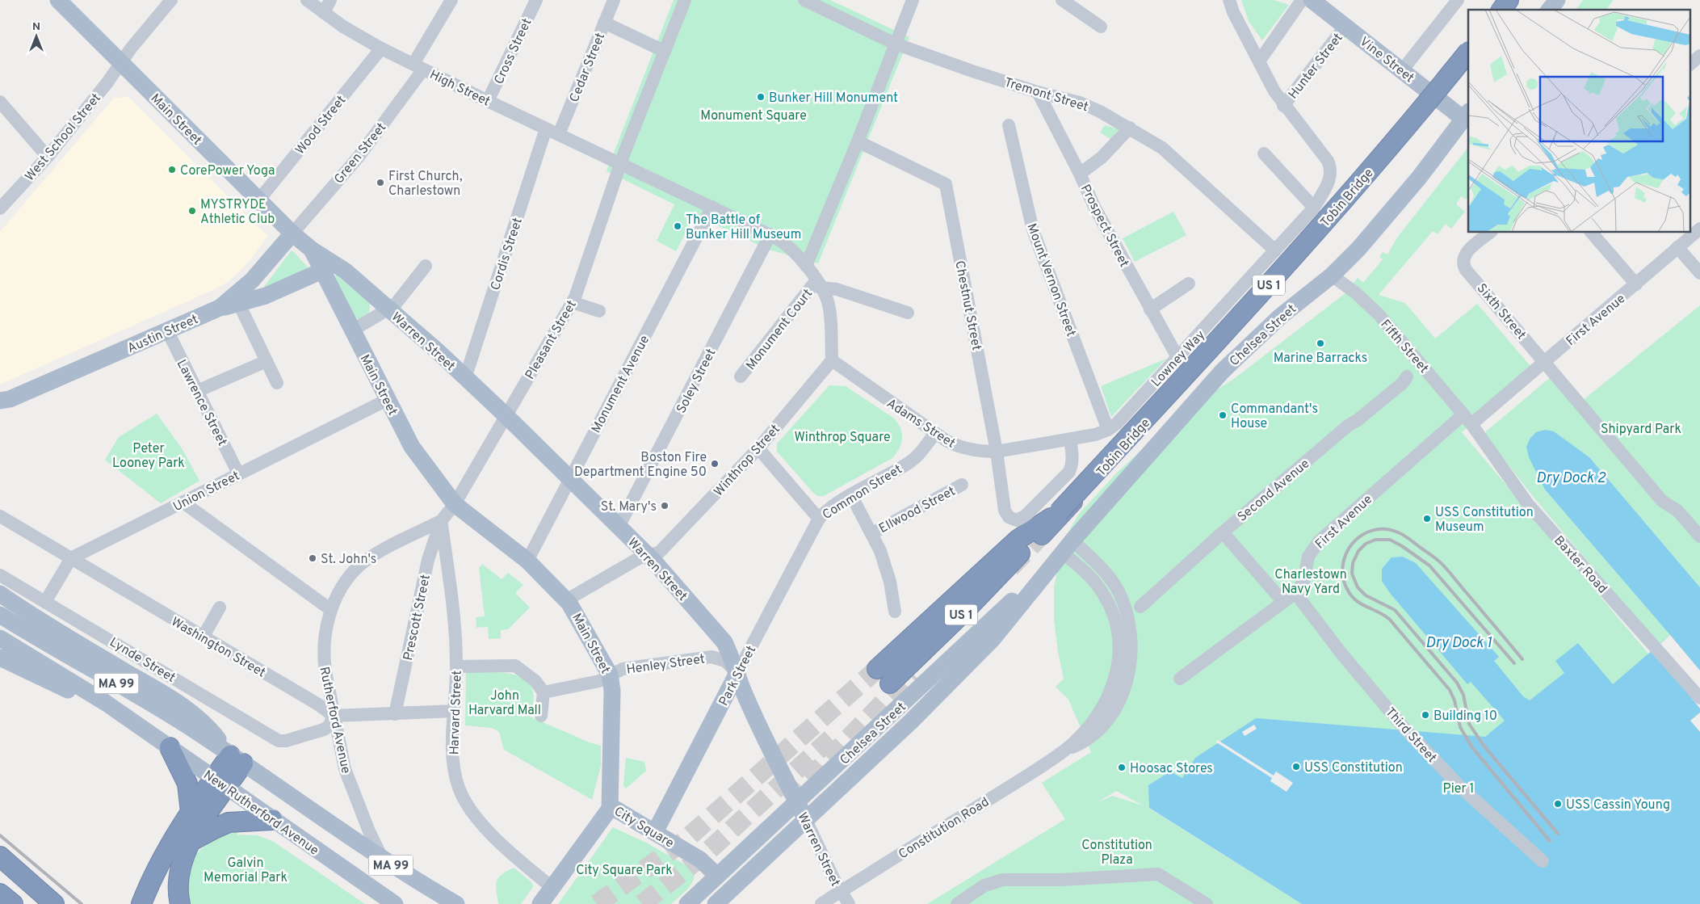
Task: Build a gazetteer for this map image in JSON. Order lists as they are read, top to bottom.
{
  "streets": {
    "highway": ["Tobin Bridge", "US 1"],
    "main road": [
      "Vine Street",
      "Main Street",
      "Austin Street",
      "Chelsea Street",
      "Warren Street",
      "Park Street",
      "MA 99",
      "New Rutherford Avenue",
      "City Square"
    ],
    "street": [
      "Cross Street",
      "Hunter Street",
      "Cedar Street",
      "High Street",
      "Tremont Street",
      "Wood Street",
      "West School Street",
      "Green Street",
      "Prospect Street",
      "Cordis Street",
      "Mount Vernon Street",
      "Chestnut Street",
      "Sixth Street",
      "First Avenue",
      "Monument Court",
      "Pleasant Street",
      "Fifth Street",
      "Lowney Way",
      "Soley Street",
      "Monument Avenue",
      "Lawrence Street",
      "Adams Street",
      "Winthrop Street",
      "Second Avenue",
      "Union Street",
      "Common Street",
      "Ellwood Street",
      "Baxter Road",
      "Prescott Street",
      "Washington Street",
      "Lynde Street",
      "Henley Street",
      "Harvard Street",
      "Rutherford Avenue",
      "Third Street",
      "Constitution Road"
    ]
  },
  "crossings": [
    ["Cross Street", "High Street"],
    ["Vine Street", "Hunter Street"],
    ["Vine Street", "Chelsea Street"],
    ["Hunter Street", "Lowney Way"],
    ["Cedar Street", "High Street"],
    ["High Street", "Wood Street"],
    ["High Street", "Green Street"],
    ["High Street", "Cordis Street"],
    ["High Street", "Pleasant Street"],
    ["Tremont Street", "Prospect Street"],
    ["Tremont Street", "Lowney Way"],
    ["Main Street", "Wood Street"],
    ["Main Street", "West School Street"],
    ["Main Street", "Green Street"],
    ["Main Street", "Austin Street"],
    ["Main Street", "Pleasant Street"],
    ["Main Street", "Warren Street"],
    ["Main Street", "Monument Avenue"],
    ["Main Street", "Winthrop Street"],
    ["Main Street", "Union Street"],
    ["Main Street", "Henley Street"],
    ["Main Street", "City Square"],
    ["Green Street", "Austin Street"],
    ["Tobin Bridge", "US 1"],
    ["Prospect Street", "Lowney Way"],
    ["Cordis Street", "Warren Street"],
    ["Mount Vernon Street", "Lowney Way"],
    ["Chestnut Street", "Lowney Way"],
    ["Chestnut Street", "Adams Street"],
    ["Sixth Street", "First Avenue"],
    ["First Avenue", "Fifth Street"],
    ["First Avenue", "Baxter Road"],
    ["First Avenue", "Third Street"],
    ["Austin Street", "Lawrence Street"],
    ["Chelsea Street", "Warren Street"],
    ["Chelsea Street", "Fifth Street"],
    ["Chelsea Street", "City Square"],
    ["Chelsea Street", "Constitution Road"],
    ["Pleasant Street", "Warren Street"],
    ["Warren Street", "Soley Street"],
    ["Warren Street", "Monument Avenue"],
    ["Warren Street", "Winthrop Street"],
    ["Warren Street", "Henley Street"],
    ["Warren Street", "Park Street"],
    ["Warren Street", "Constitution Road"],
    ["Fifth Street", "Baxter Road"],
    ["Lowney Way", "Adams Street"],
    ["Lawrence Street", "Union Street"],
    ["Adams Street", "Winthrop Street"],
    ["Adams Street", "Common Street"],
    ["Winthrop Street", "Common Street"],
    ["Union Street", "Washington Street"],
    ["Common Street", "Park Street"],
    ["Prescott Street", "Harvard Street"],
    ["Prescott Street", "Rutherford Avenue"],
    ["Washington Street", "Lynde Street"],
    ["Washington Street", "Rutherford Avenue"],
    ["Lynde Street", "Rutherford Avenue"],
    ["Henley Street", "Park Street"],
    ["Park Street", "City Square"],
    ["MA 99", "Rutherford Avenue"],
    ["Harvard Street", "Rutherford Avenue"],
    ["Harvard Street", "City Square"]
  ],
  "water": ["Dry Dock 2", "Dry Dock 1"],
  "parks": [
    "Monument Square",
    "Shipyard Park",
    "Winthrop Square",
    "Peter Looney Park",
    "Charlestown Navy Yard",
    "John Harvard Mall",
    "Pier 1",
    "Constitution Plaza",
    "Galvin Memorial Park",
    "City Square Park"
  ],
  "places": [
    "Bunker Hill Monument",
    "CorePower Yoga",
    "First Church, Charlestown",
    "MYSTRYDE Athletic Club",
    "The Battle of Bunker Hill Museum",
    "Marine Barracks",
    "Commandant's House",
    "Boston Fire Department Engine 50",
    "St. Mary's",
    "USS Constitution Museum",
    "St. John's",
    "Building 10",
    "USS Constitution",
    "Hoosac Stores",
    "USS Cassin Young"
  ],
  "north": "top"
}
